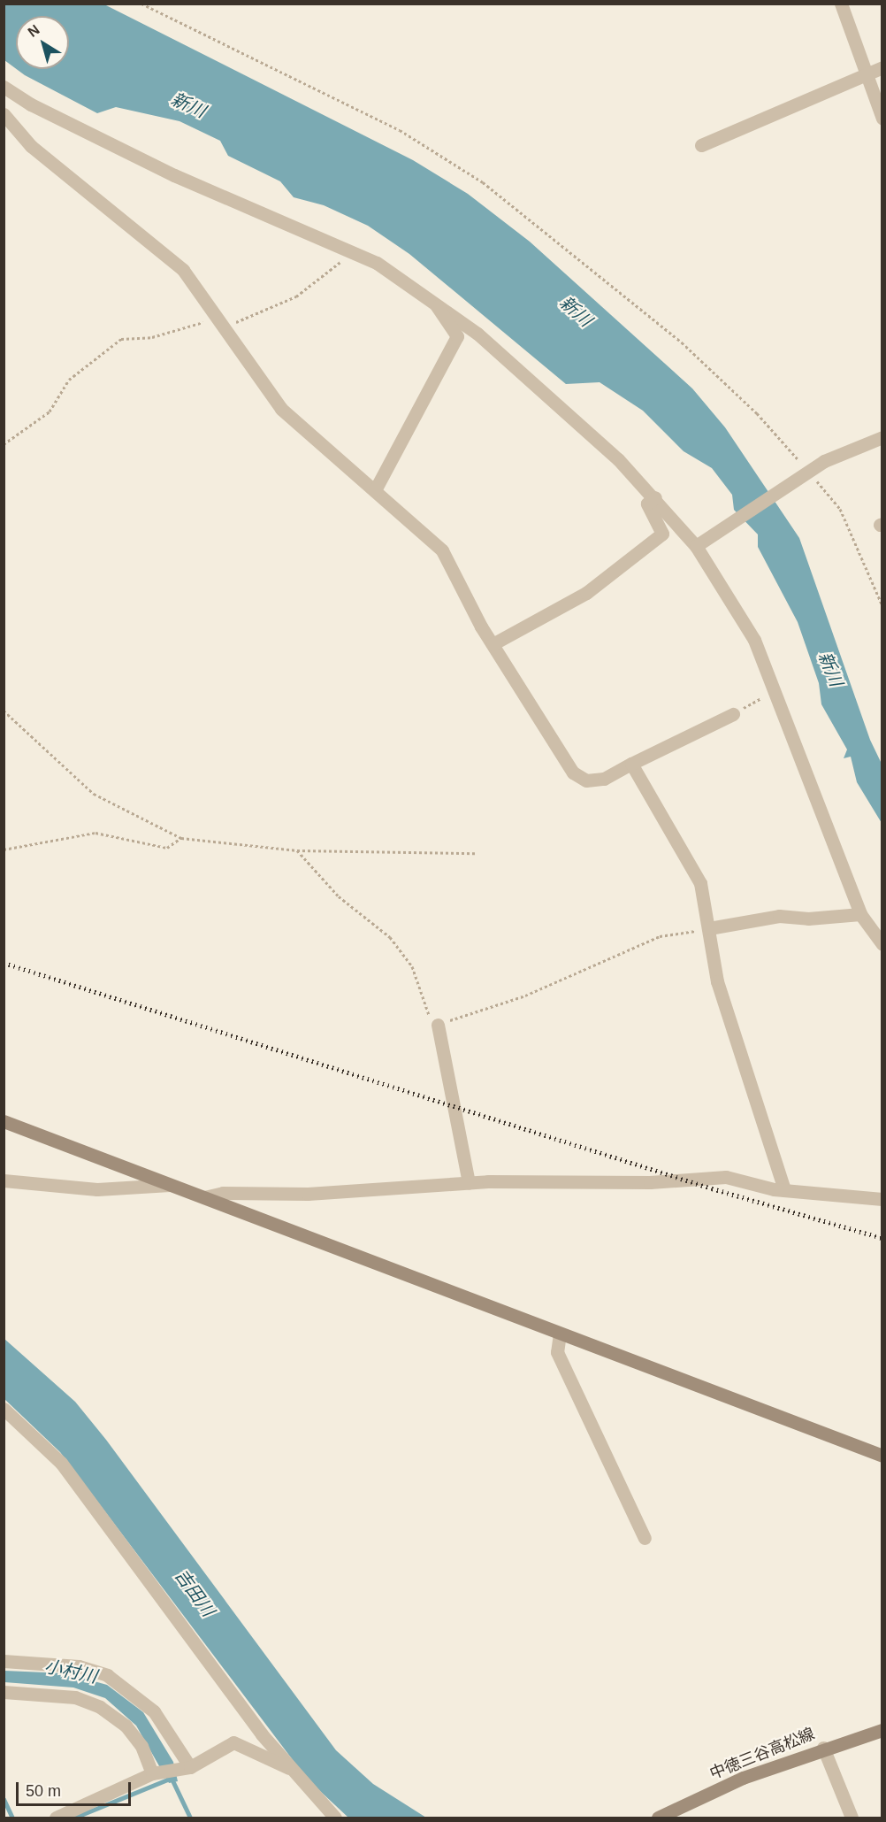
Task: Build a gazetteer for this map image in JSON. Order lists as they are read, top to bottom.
{
  "streets": {
    "street": ["中徳三谷高松線"]
  },
  "water": ["新川", "吉田川", "小村川"],
  "scale_bar": "50 m",
  "north": "top left"
}
